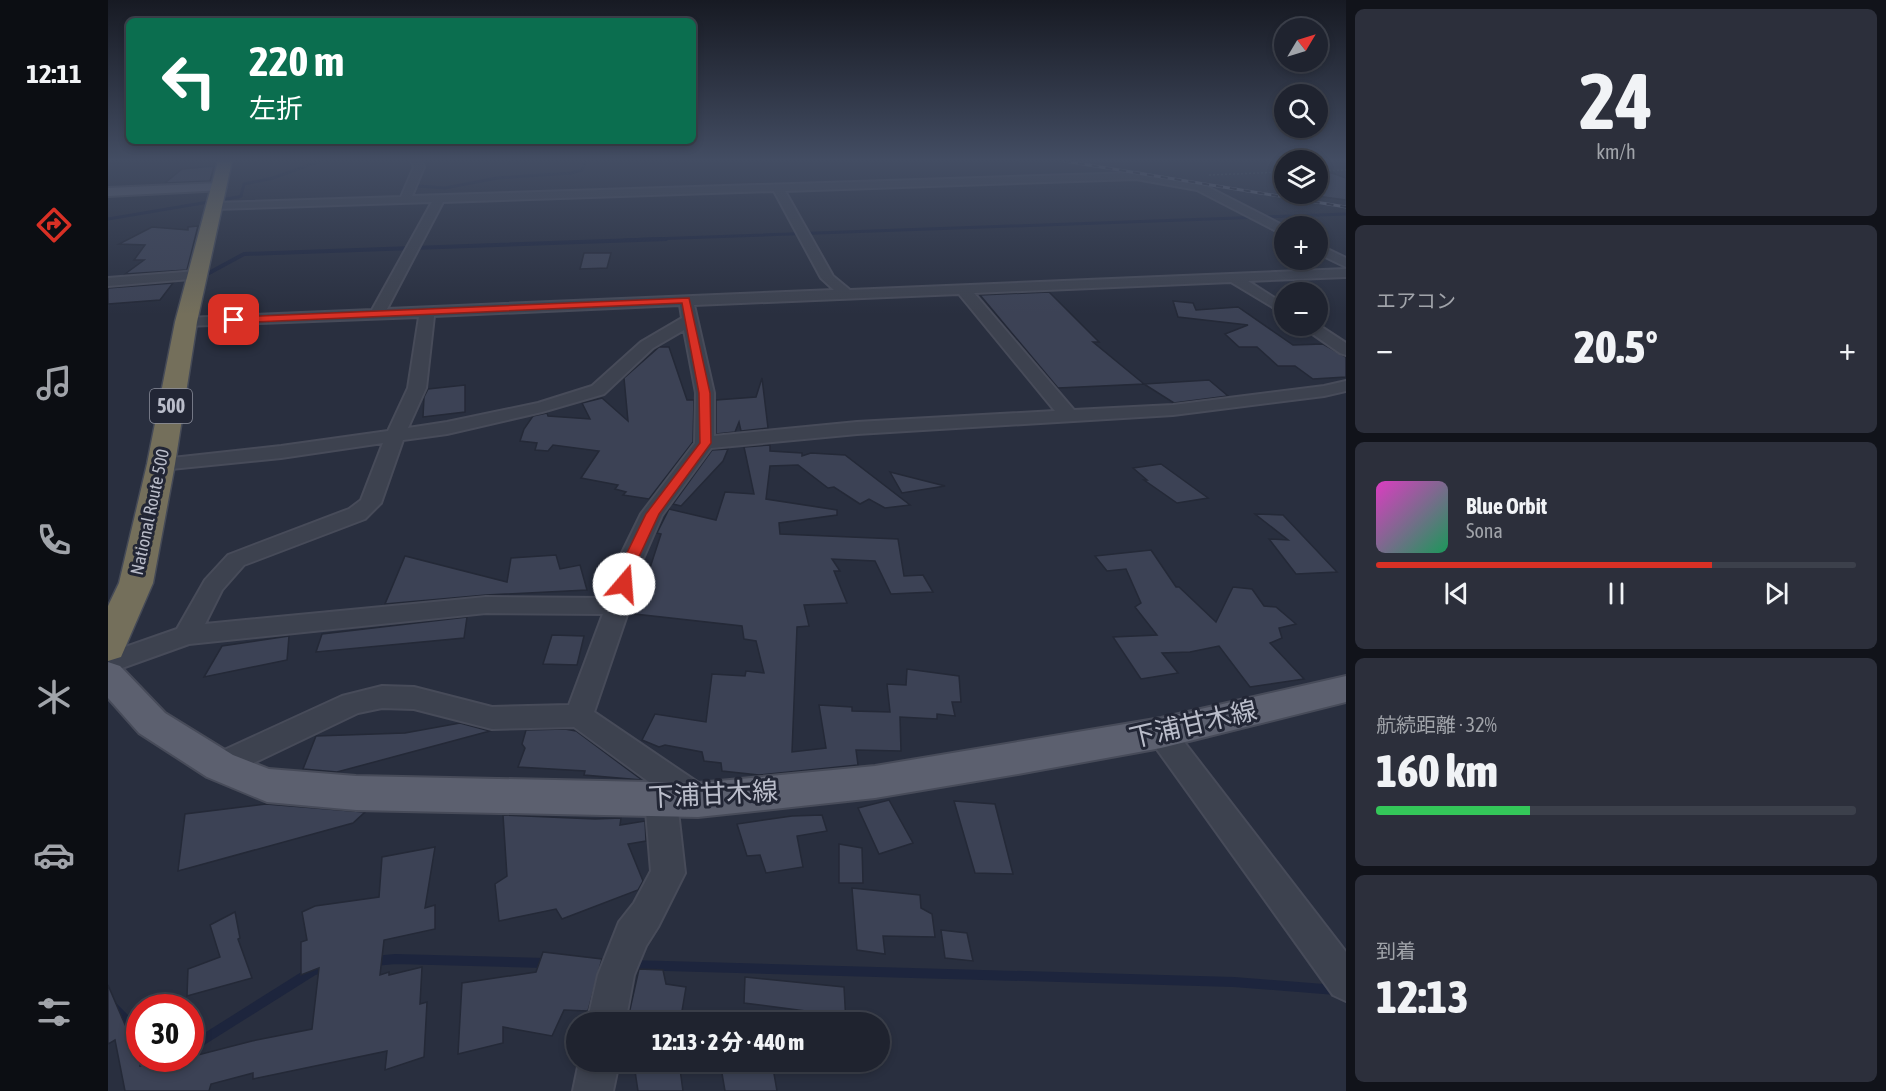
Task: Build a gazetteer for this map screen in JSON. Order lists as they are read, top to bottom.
{
  "streets": {
    "highway": ["500", "National Route 500"],
    "main road": ["下浦甘木線"]
  },
  "north": "top right",
  "page": {
    "tabs": "12:11",
    "tile": [
      ["24", "km/h"],
      "エアコン",
      ["航続距離 · 32%", "160 km"],
      ["到着", "12:13"]
    ],
    "map_buttons": ["+", "−"],
    "turn": ["220 m", "左折"],
    "heat": ["−", "20.5°", "+"],
    "song": ["Blue Orbit", "Sona"],
    "limit": "30",
    "trip": "12:13 · 2 分 · 440 m"
  }
}
